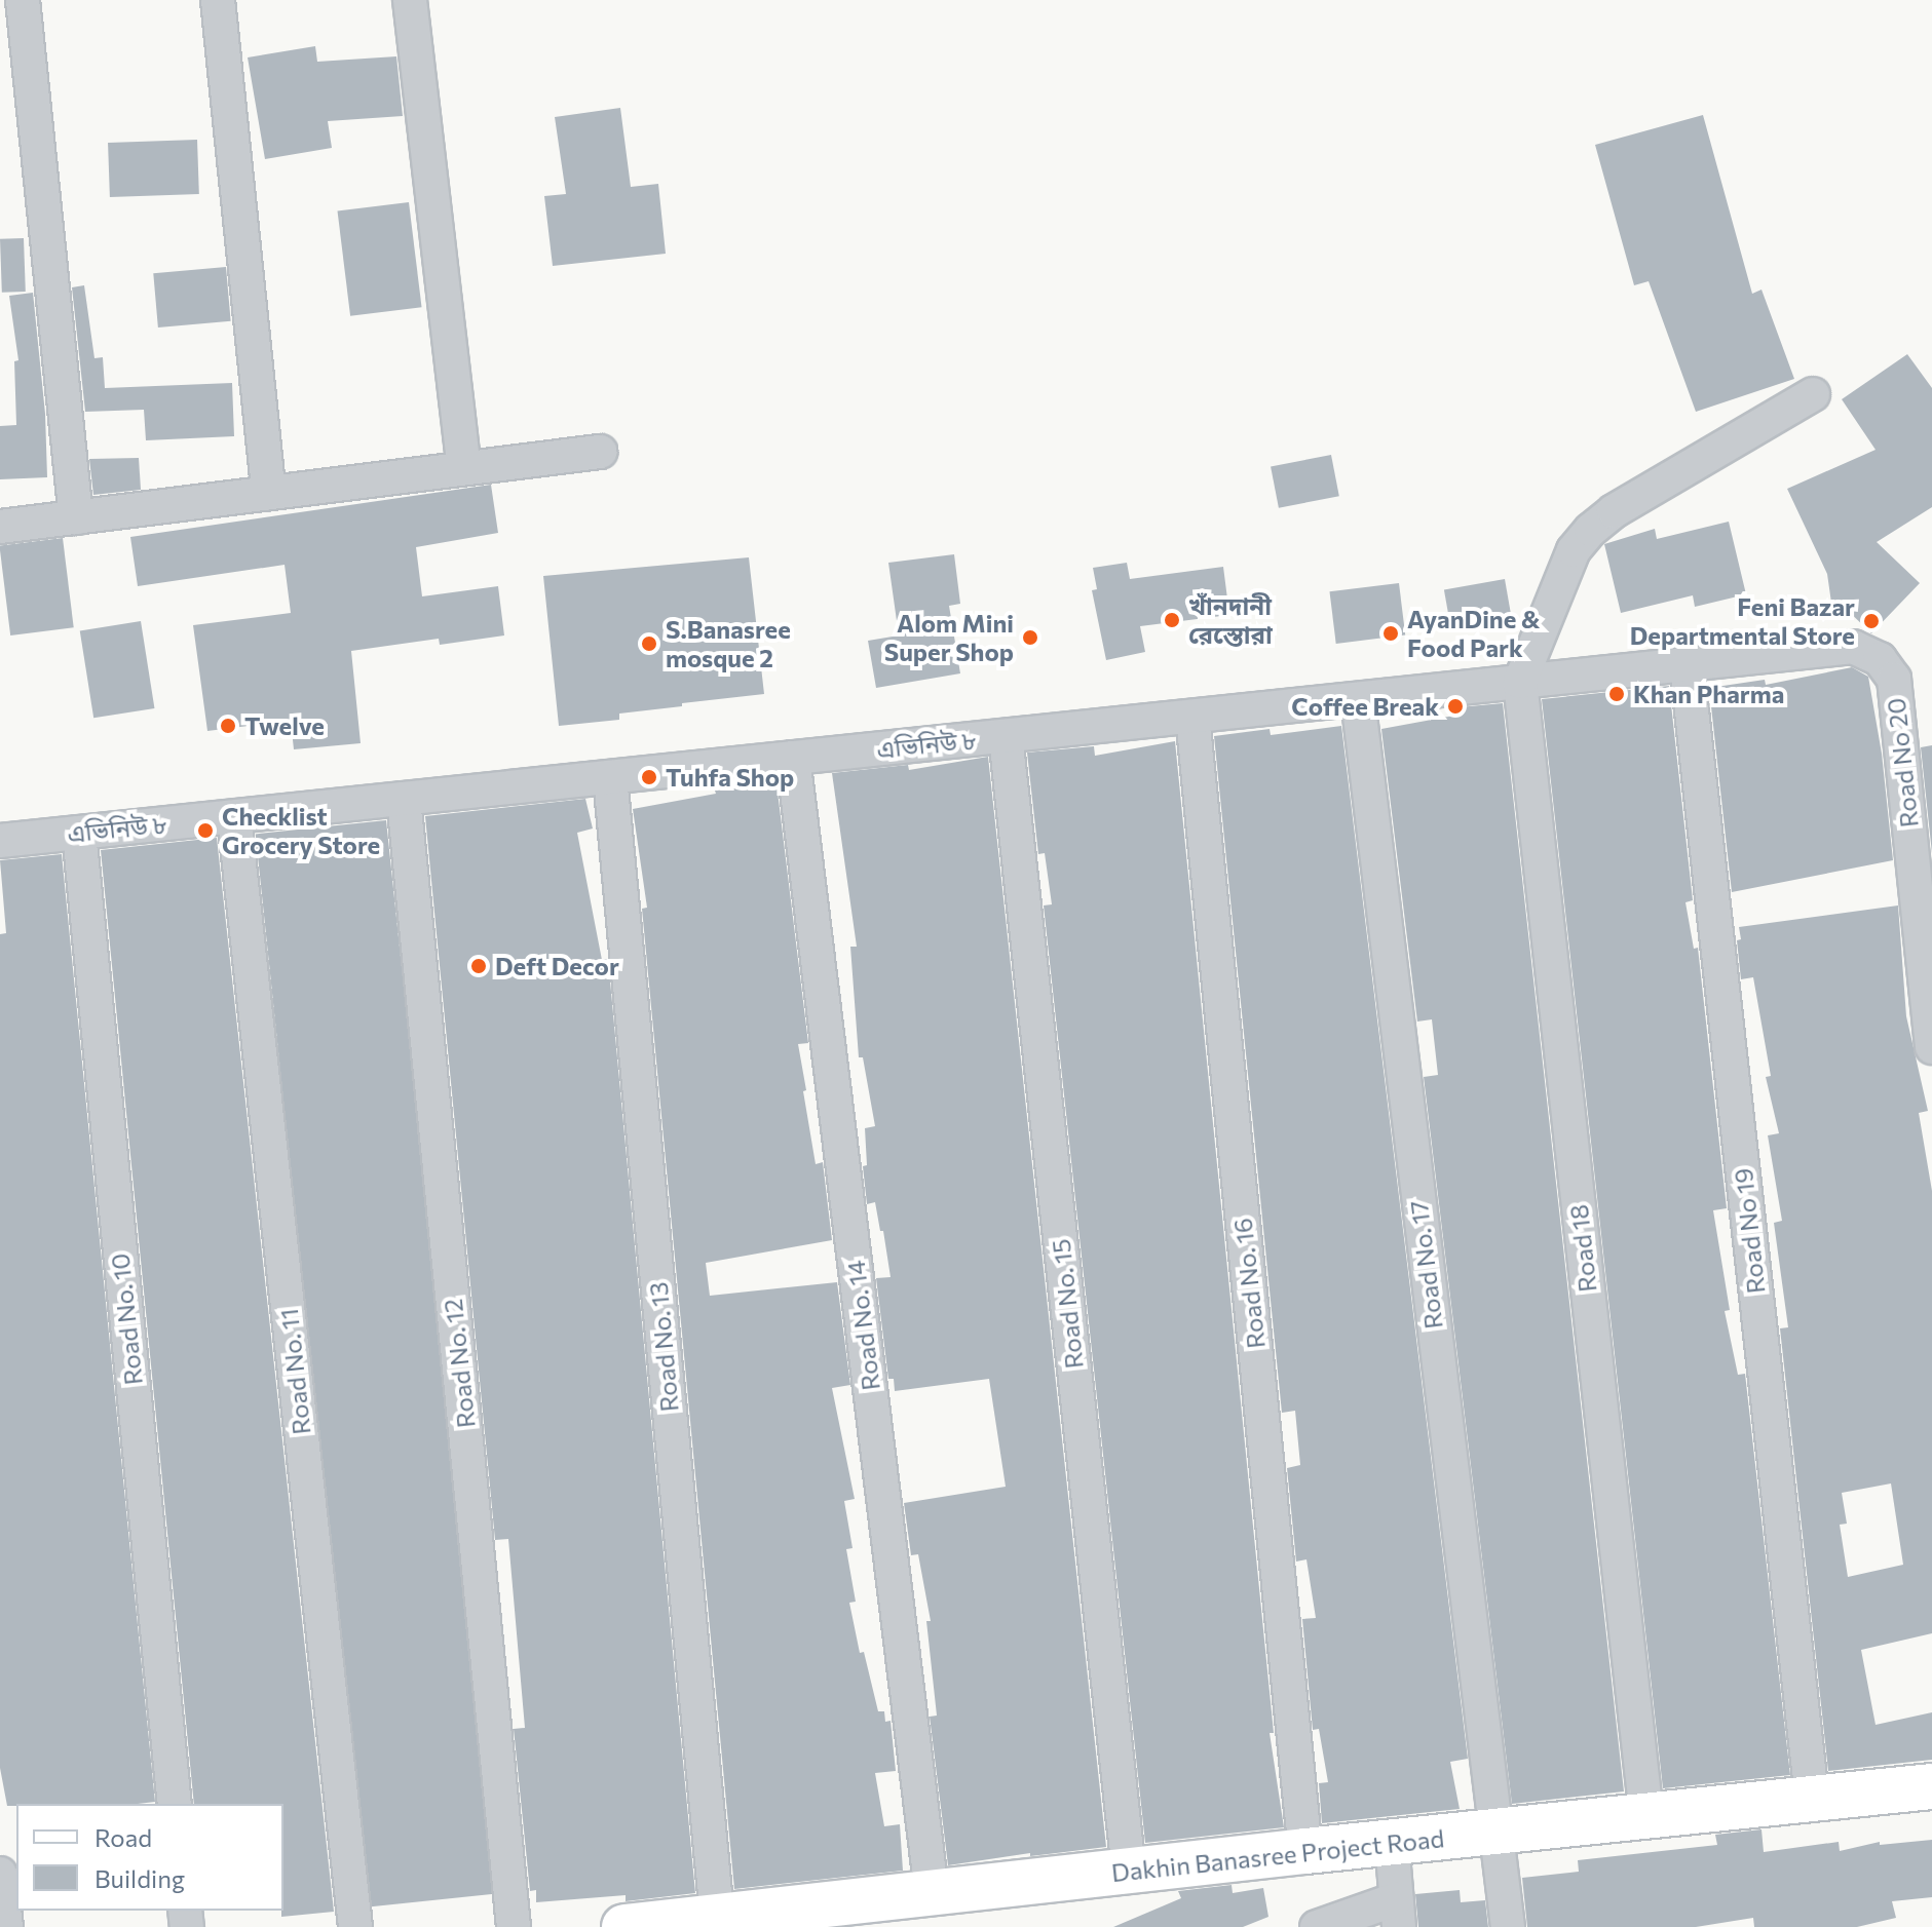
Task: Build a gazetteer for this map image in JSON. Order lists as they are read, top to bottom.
{
  "streets": {
    "street": [
      "এভিনিউ ৮",
      "Road No 20",
      "Road No 19",
      "Road 18",
      "Road No. 17",
      "Road No. 16",
      "Road No. 15",
      "Road No. 10",
      "Road No. 14",
      "Road No. 13",
      "Road No. 12",
      "Road No. 11",
      "Dakhin Banasree Project Road"
    ]
  },
  "crossings": [
    ["এভিনিউ ৮", "Road No 20"],
    ["এভিনিউ ৮", "Road No 19"],
    ["এভিনিউ ৮", "Road 18"],
    ["এভিনিউ ৮", "Road No. 17"],
    ["এভিনিউ ৮", "Road No. 16"],
    ["এভিনিউ ৮", "Road No. 15"],
    ["এভিনিউ ৮", "Road No. 10"],
    ["এভিনিউ ৮", "Road No. 14"],
    ["এভিনিউ ৮", "Road No. 13"],
    ["এভিনিউ ৮", "Road No. 12"],
    ["এভিনিউ ৮", "Road No. 11"],
    ["Road No 19", "Dakhin Banasree Project Road"],
    ["Road 18", "Dakhin Banasree Project Road"],
    ["Road No. 17", "Dakhin Banasree Project Road"],
    ["Road No. 16", "Dakhin Banasree Project Road"],
    ["Road No. 15", "Dakhin Banasree Project Road"],
    ["Road No. 14", "Dakhin Banasree Project Road"],
    ["Road No. 13", "Dakhin Banasree Project Road"]
  ],
  "places": [
    "খাঁনদানী রেস্তোরা",
    "Feni Bazar Departmental Store",
    "AyanDine & Food Park",
    "Alom Mini Super Shop",
    "S.Banasree mosque 2",
    "Khan Pharma",
    "Coffee Break",
    "Twelve",
    "Tuhfa Shop",
    "Checklist Grocery Store",
    "Deft Decor"
  ],
  "legend": ["Road", "Building"]
}
